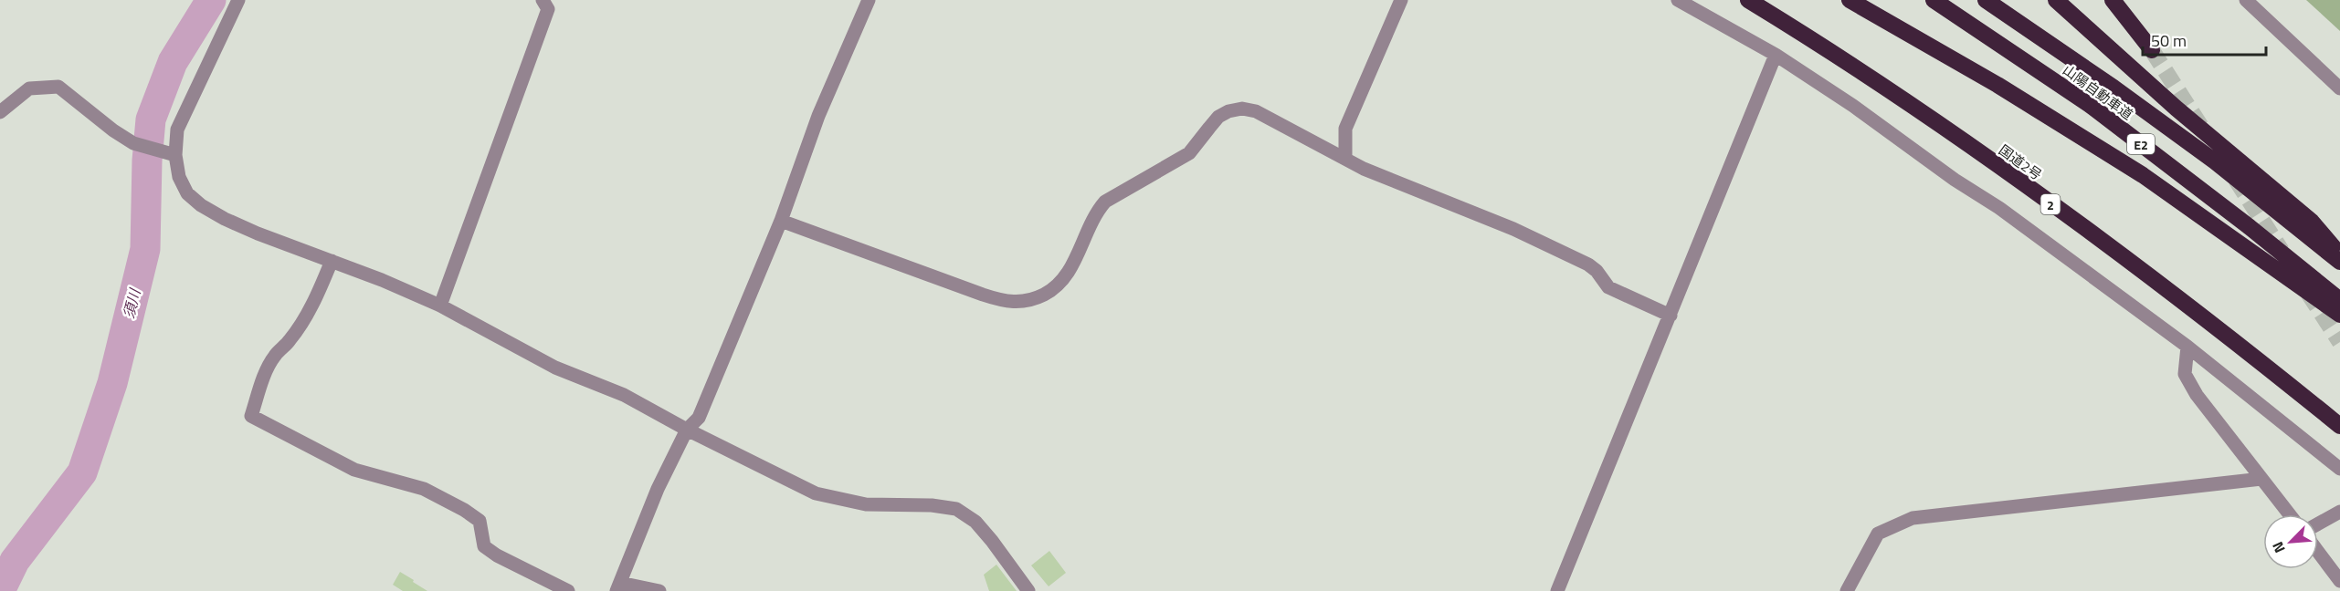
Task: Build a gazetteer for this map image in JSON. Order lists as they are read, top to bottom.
{
  "streets": {
    "highway": [
      "山陽自動車道",
      "E2",
      "国道2号",
      "2"
    ]
  },
  "water": ["須川"],
  "scale_bar": "50 m",
  "north": "bottom left"
}
